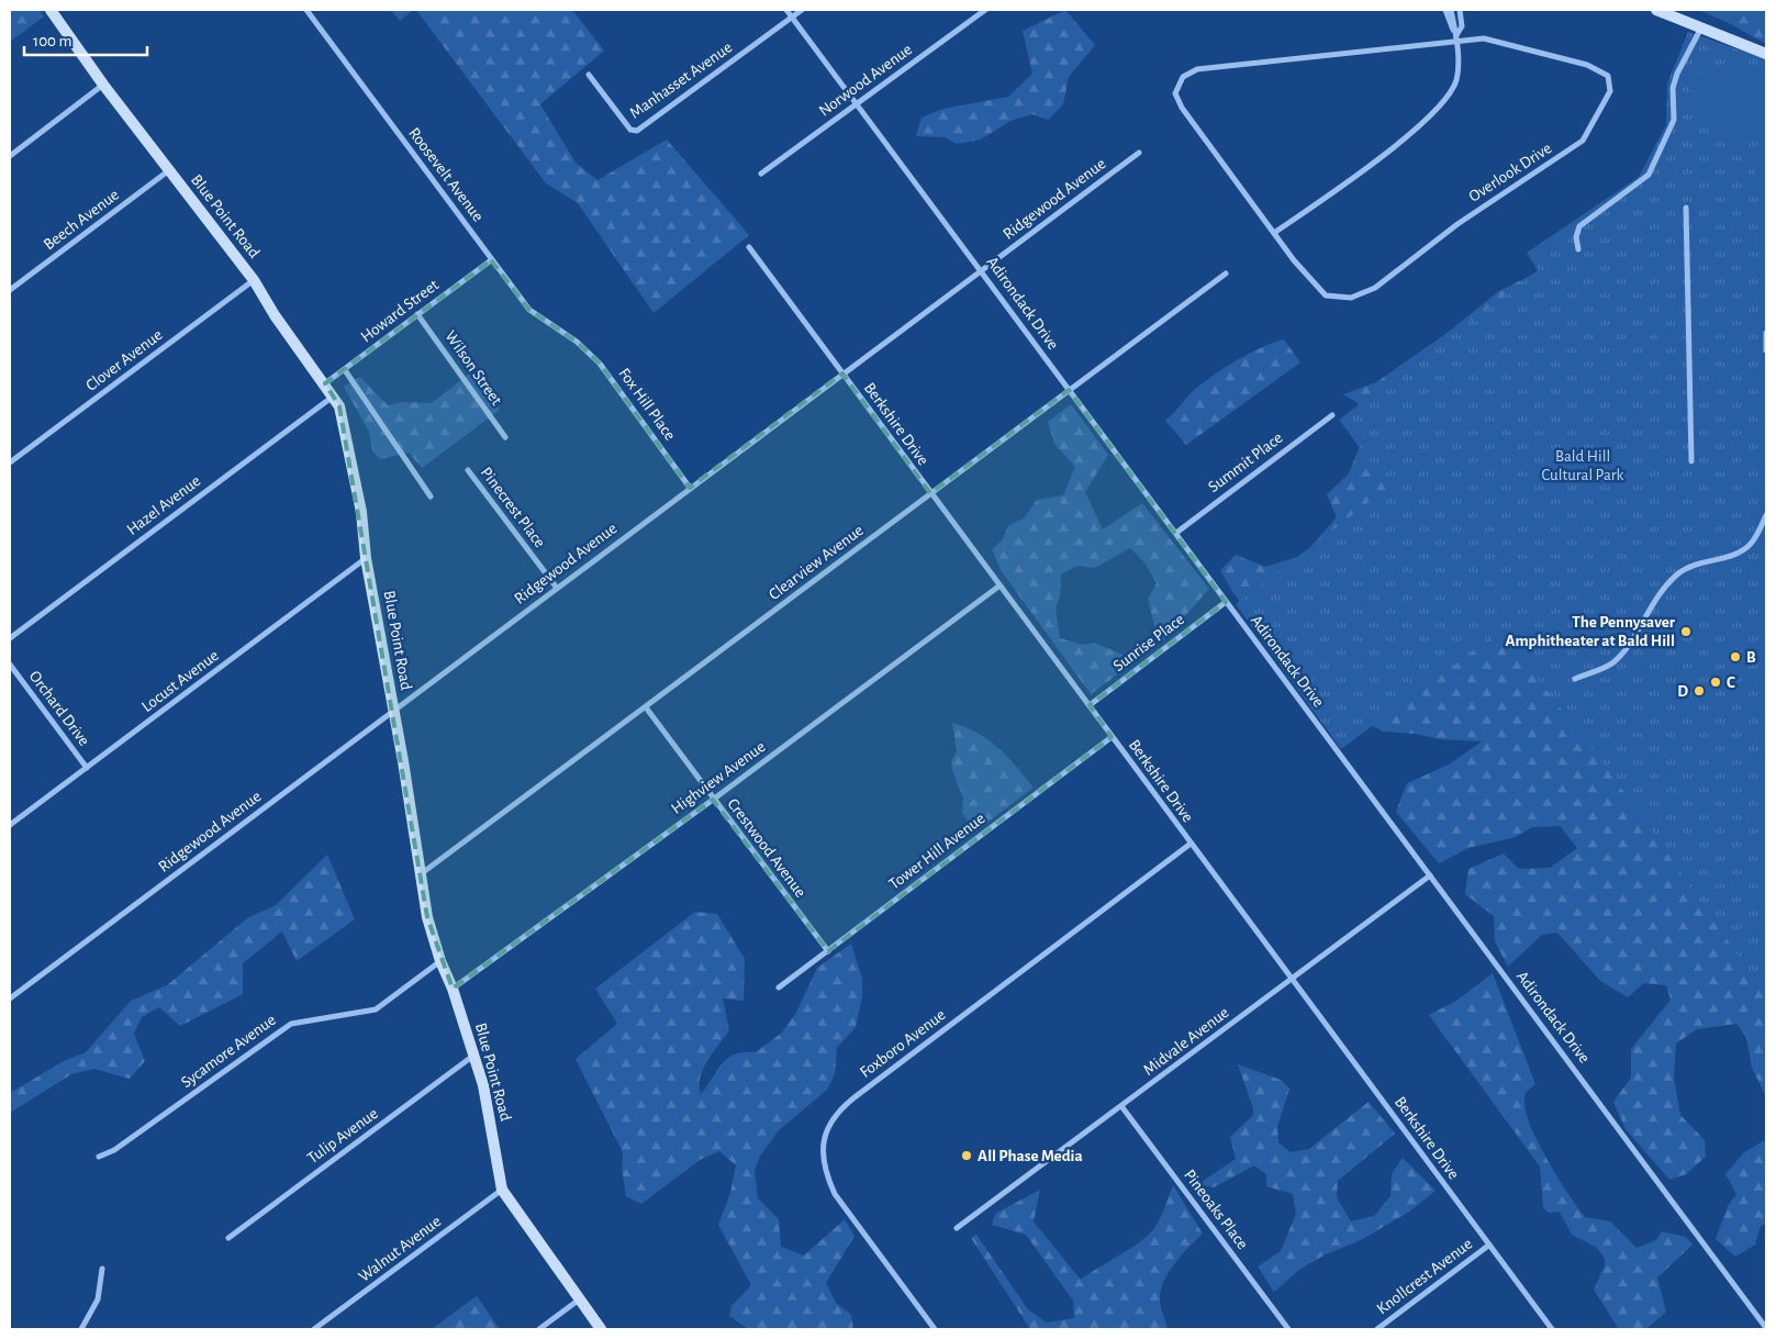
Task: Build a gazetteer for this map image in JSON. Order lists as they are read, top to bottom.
{
  "streets": {
    "street": [
      "Manhasset Avenue",
      "Norwood Avenue",
      "Overlook Drive",
      "Roosevelt Avenue",
      "Ridgewood Avenue",
      "Blue Point Road",
      "Beech Avenue",
      "Adirondack Drive",
      "Howard Street",
      "Clover Avenue",
      "Wilson Street",
      "Fox Hill Place",
      "Berkshire Drive",
      "Summit Place",
      "Hazel Avenue",
      "Pinecrest Place",
      "Clearview Avenue",
      "Sunrise Place",
      "Locust Avenue",
      "Orchard Drive",
      "Highview Avenue",
      "Crestwood Avenue",
      "Tower Hill Avenue",
      "Midvale Avenue",
      "Foxboro Avenue",
      "Sycamore Avenue",
      "Tulip Avenue",
      "Pineoaks Place",
      "Walnut Avenue",
      "Knollcrest Avenue"
    ]
  },
  "crossings": [
    ["Manhasset Avenue", "Adirondack Drive"],
    ["Norwood Avenue", "Adirondack Drive"],
    ["Roosevelt Avenue", "Howard Street"],
    ["Roosevelt Avenue", "Fox Hill Place"],
    ["Ridgewood Avenue", "Blue Point Road"],
    ["Ridgewood Avenue", "Adirondack Drive"],
    ["Ridgewood Avenue", "Fox Hill Place"],
    ["Ridgewood Avenue", "Berkshire Drive"],
    ["Ridgewood Avenue", "Pinecrest Place"],
    ["Blue Point Road", "Beech Avenue"],
    ["Blue Point Road", "Howard Street"],
    ["Blue Point Road", "Clover Avenue"],
    ["Blue Point Road", "Hazel Avenue"],
    ["Blue Point Road", "Clearview Avenue"],
    ["Blue Point Road", "Locust Avenue"],
    ["Blue Point Road", "Highview Avenue"],
    ["Blue Point Road", "Sycamore Avenue"],
    ["Blue Point Road", "Tulip Avenue"],
    ["Blue Point Road", "Walnut Avenue"],
    ["Adirondack Drive", "Summit Place"],
    ["Adirondack Drive", "Clearview Avenue"],
    ["Adirondack Drive", "Sunrise Place"],
    ["Adirondack Drive", "Midvale Avenue"],
    ["Howard Street", "Wilson Street"],
    ["Berkshire Drive", "Clearview Avenue"],
    ["Berkshire Drive", "Sunrise Place"],
    ["Berkshire Drive", "Highview Avenue"],
    ["Berkshire Drive", "Tower Hill Avenue"],
    ["Berkshire Drive", "Midvale Avenue"],
    ["Berkshire Drive", "Foxboro Avenue"],
    ["Berkshire Drive", "Knollcrest Avenue"],
    ["Clearview Avenue", "Crestwood Avenue"],
    ["Locust Avenue", "Orchard Drive"],
    ["Highview Avenue", "Crestwood Avenue"],
    ["Crestwood Avenue", "Tower Hill Avenue"],
    ["Midvale Avenue", "Pineoaks Place"]
  ],
  "parks": ["Bald Hill Cultural Park"],
  "places": [
    "The Pennysaver Amphitheater at Bald Hill",
    "B",
    "C",
    "D",
    "All Phase Media"
  ],
  "scale_bar": "100 m"
}
